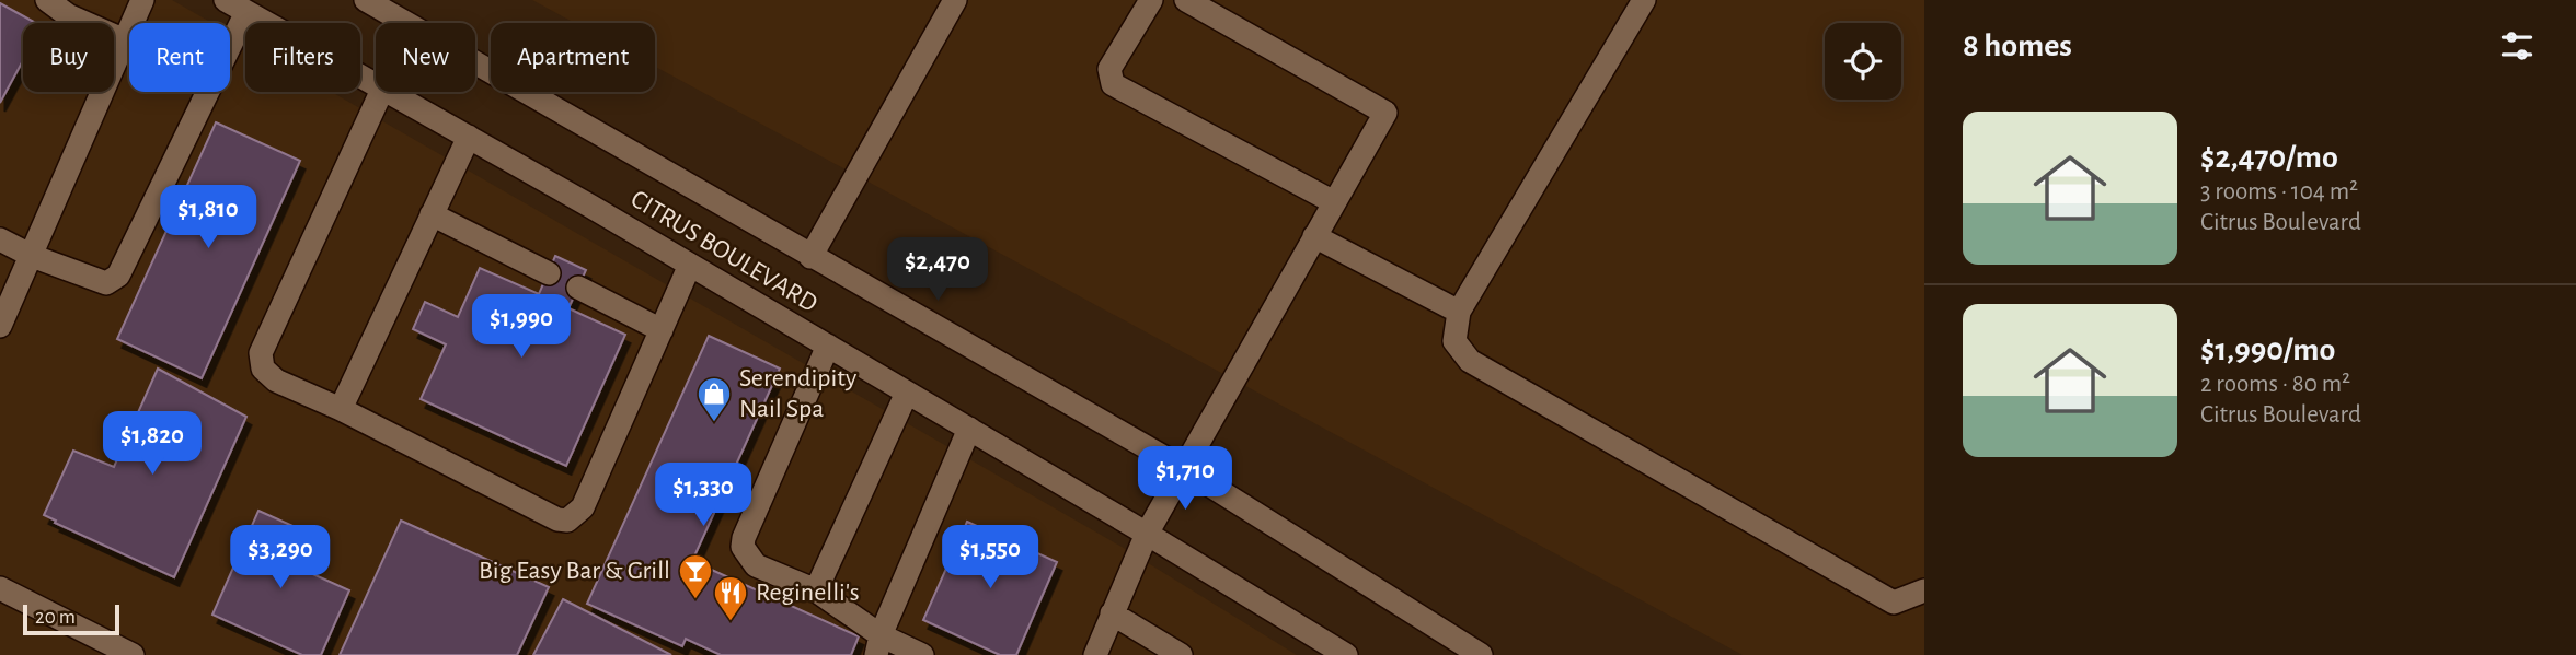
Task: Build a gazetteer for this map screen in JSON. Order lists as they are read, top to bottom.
{
  "streets": {
    "street": ["CITRUS BOULEVARD"]
  },
  "places": {
    "shop": ["Serendipity Nail Spa"],
    "bar": ["Big Easy Bar & Grill"],
    "restaurant": ["Reginelli's"]
  },
  "scale_bar": "20 m",
  "page": {
    "heading": "8 homes",
    "chip": [
      "Buy",
      "Rent",
      "Filters",
      "New",
      "Apartment"
    ],
    "list": [
      {
        "name": "$2,470/mo",
        "note": "3 rooms · 104 m² · Citrus Boulevard"
      },
      {
        "name": "$1,990/mo",
        "note": "2 rooms · 80 m² · Citrus Boulevard"
      }
    ],
    "price": [
      "$1,810",
      "$2,470",
      "$1,990",
      "$1,820",
      "$1,710",
      "$1,330",
      "$3,290",
      "$1,550"
    ],
    "scale": "20 m"
  }
}
